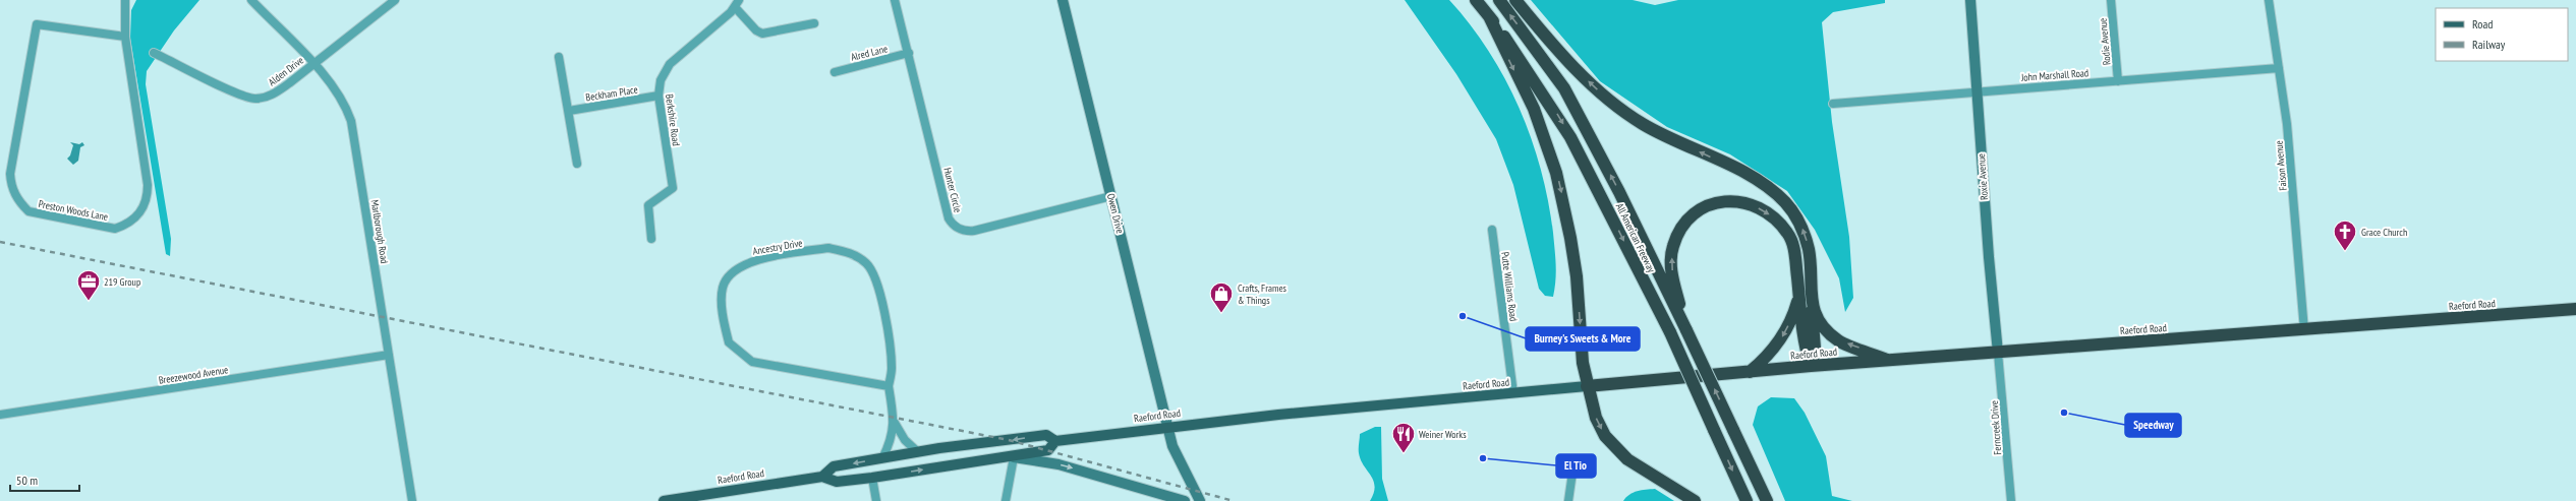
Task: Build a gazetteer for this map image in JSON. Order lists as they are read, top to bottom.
{
  "streets": {
    "highway": ["All American Freeway", "Raeford Road"],
    "street": [
      "Rodie Avenue",
      "Alred Lane",
      "Alden Drive",
      "John Marshall Road",
      "Beckham Place",
      "Berkshire Road",
      "Faison Avenue",
      "Roxie Avenue",
      "Hunter Circle",
      "Preston Woods Lane",
      "Owen Drive",
      "Marlborough Road",
      "Ancestry Drive",
      "Putte Williams Road",
      "Breezewood Avenue",
      "Ferncreek Drive"
    ]
  },
  "crossings": [
    ["Rodie Avenue", "John Marshall Road"],
    ["Alred Lane", "Hunter Circle"],
    ["Alden Drive", "Marlborough Road"],
    ["John Marshall Road", "Faison Avenue"],
    ["John Marshall Road", "Roxie Avenue"],
    ["Beckham Place", "Berkshire Road"],
    ["Faison Avenue", "Raeford Road"],
    ["Roxie Avenue", "Raeford Road"],
    ["Roxie Avenue", "Ferncreek Drive"],
    ["Hunter Circle", "Owen Drive"],
    ["Owen Drive", "Raeford Road"],
    ["Marlborough Road", "Breezewood Avenue"],
    ["Ancestry Drive", "Raeford Road"],
    ["Putte Williams Road", "Raeford Road"],
    ["Raeford Road", "Ferncreek Drive"]
  ],
  "places": {
    "church": ["Grace Church"],
    "office": ["219 Group"],
    "shop": ["Crafts, Frames & Things"],
    "other": ["Burney's Sweets & More", "Speedway", "El Tio"],
    "restaurant": ["Weiner Works"]
  },
  "legend": ["Road", "Railway"],
  "scale_bar": "50 m"
}
